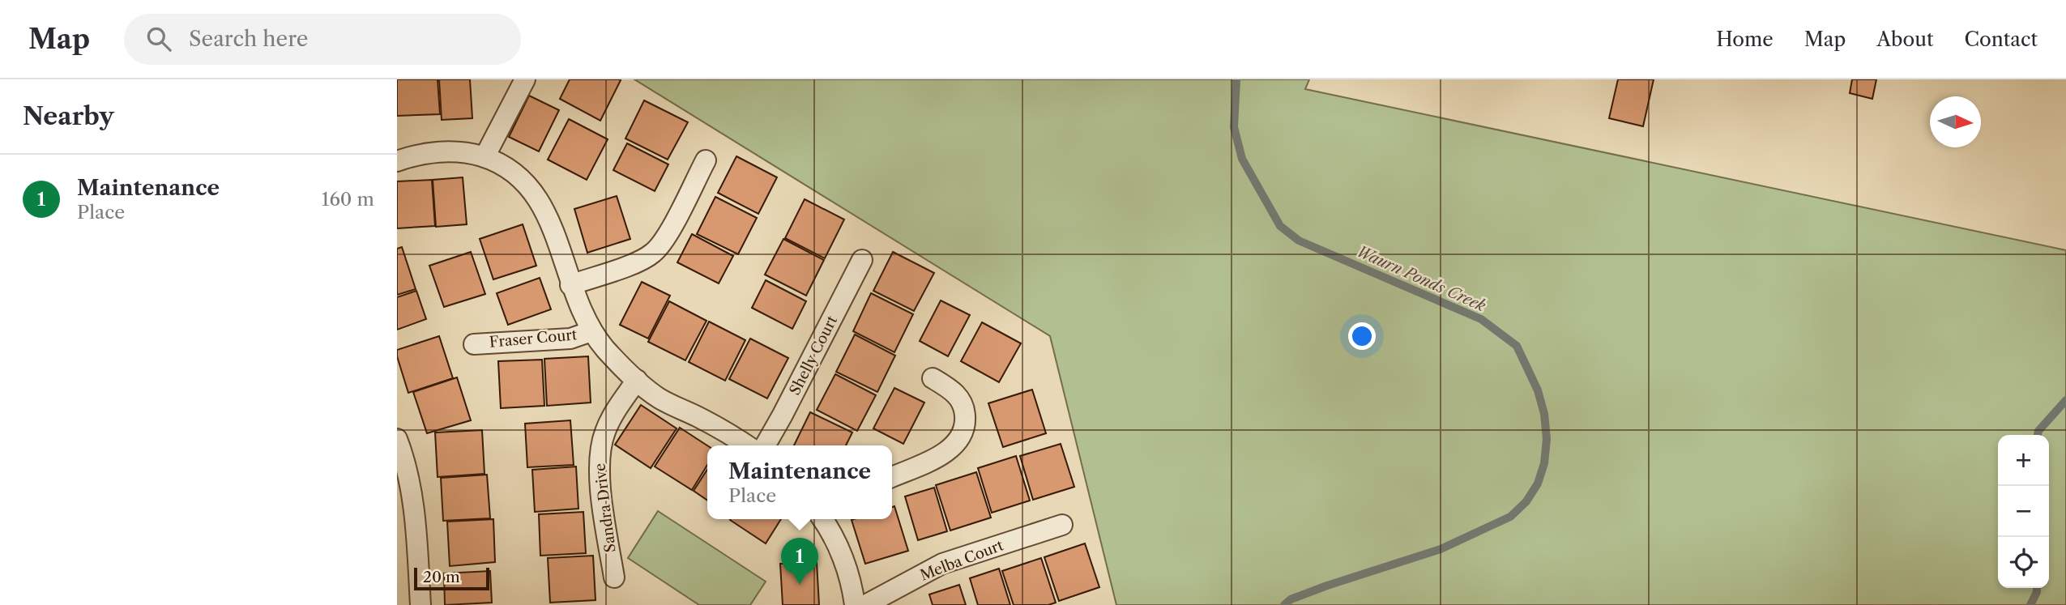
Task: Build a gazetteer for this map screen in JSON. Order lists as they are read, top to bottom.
{
  "streets": {
    "street": [
      "Fraser Court",
      "Shelly Court",
      "Sandra Drive",
      "Melba Court"
    ]
  },
  "water": ["Waurn Ponds Creek"],
  "scale_bar": "20 m",
  "north": "right",
  "page": {
    "header": "Map",
    "search": "Search here",
    "nav": [
      "Home",
      "Map",
      "About",
      "Contact"
    ],
    "heading": "Nearby",
    "list": [
      {
        "mark": "1",
        "name": "Maintenance",
        "note": "Place",
        "value": "160 m"
      }
    ],
    "map_buttons": ["+", "−"],
    "popup": ["Maintenance", "Place"],
    "pins": "1",
    "scale": "20 m"
  }
}
